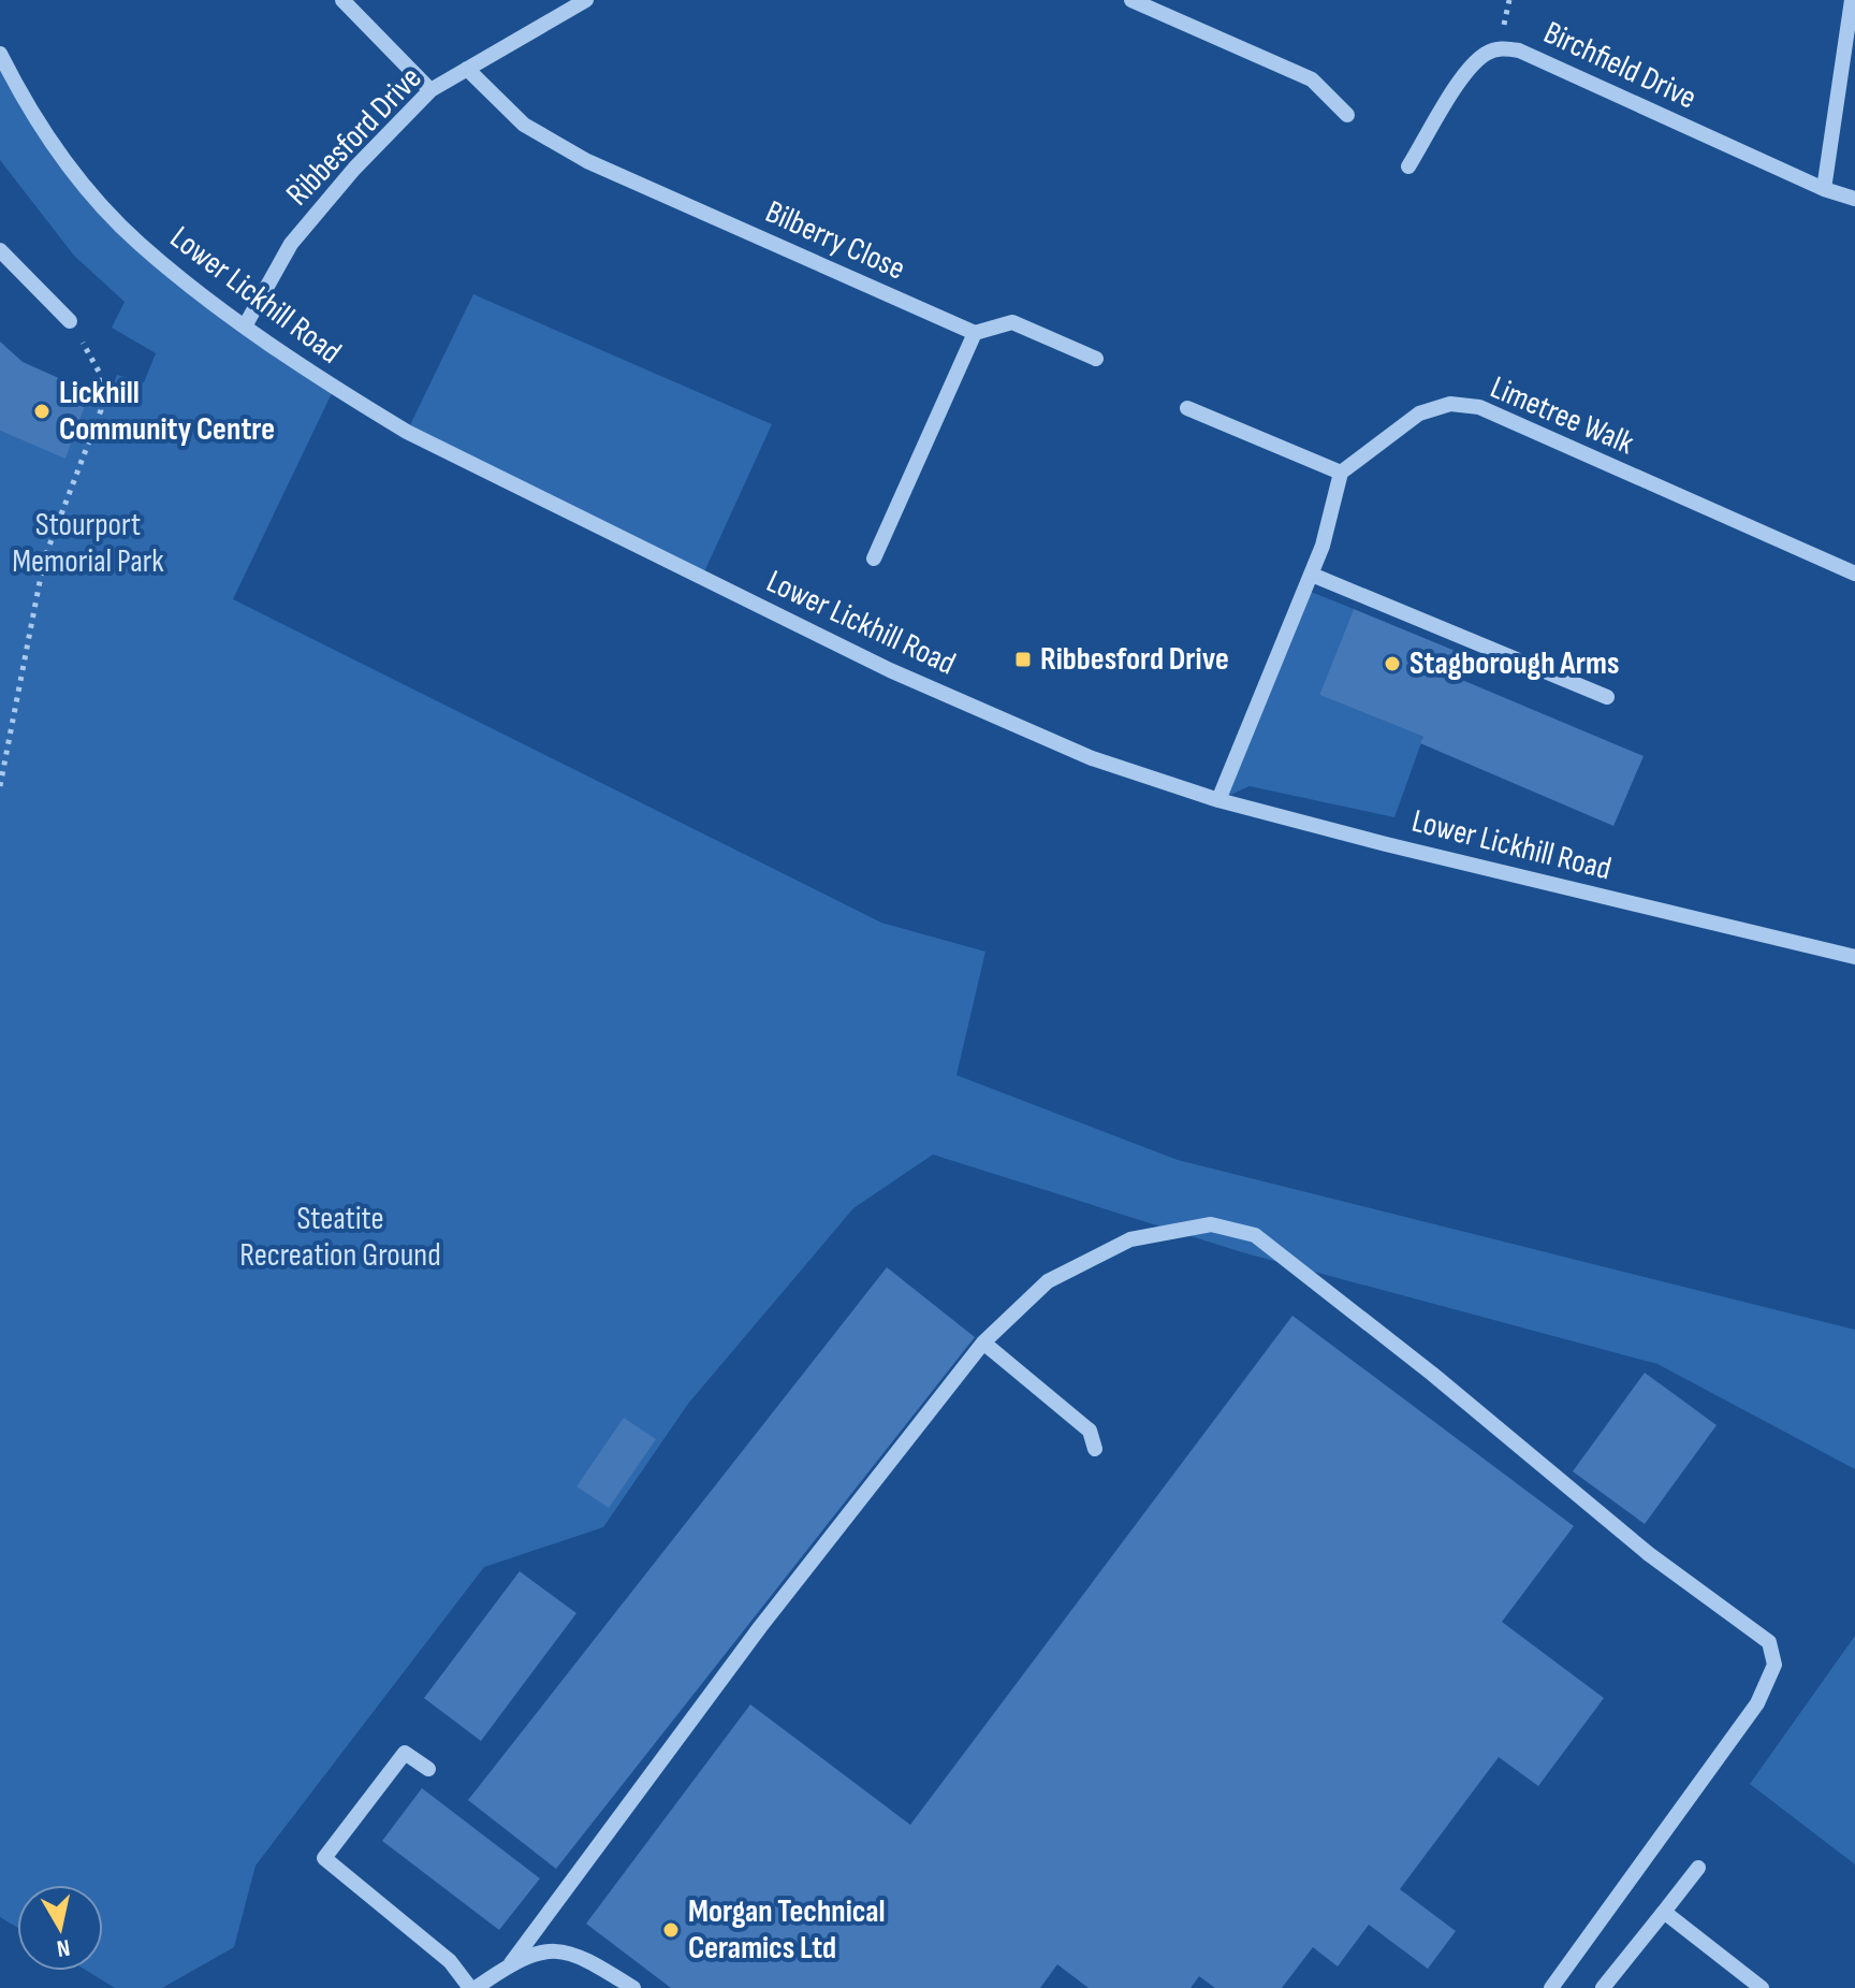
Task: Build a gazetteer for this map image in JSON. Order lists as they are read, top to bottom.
{
  "streets": {
    "street": [
      "Birchfield Drive",
      "Ribbesford Drive",
      "Bilberry Close",
      "Lower Lickhill Road",
      "Limetree Walk"
    ]
  },
  "crossings": [
    ["Ribbesford Drive", "Bilberry Close"],
    ["Ribbesford Drive", "Lower Lickhill Road"]
  ],
  "parks": ["Stourport Memorial Park", "Steatite Recreation Ground"],
  "places": {
    "other": ["Lickhill Community Centre", "Stagborough Arms", "Morgan Technical Ceramics Ltd"],
    "transit": ["Ribbesford Drive"]
  },
  "north": "bottom"
}
